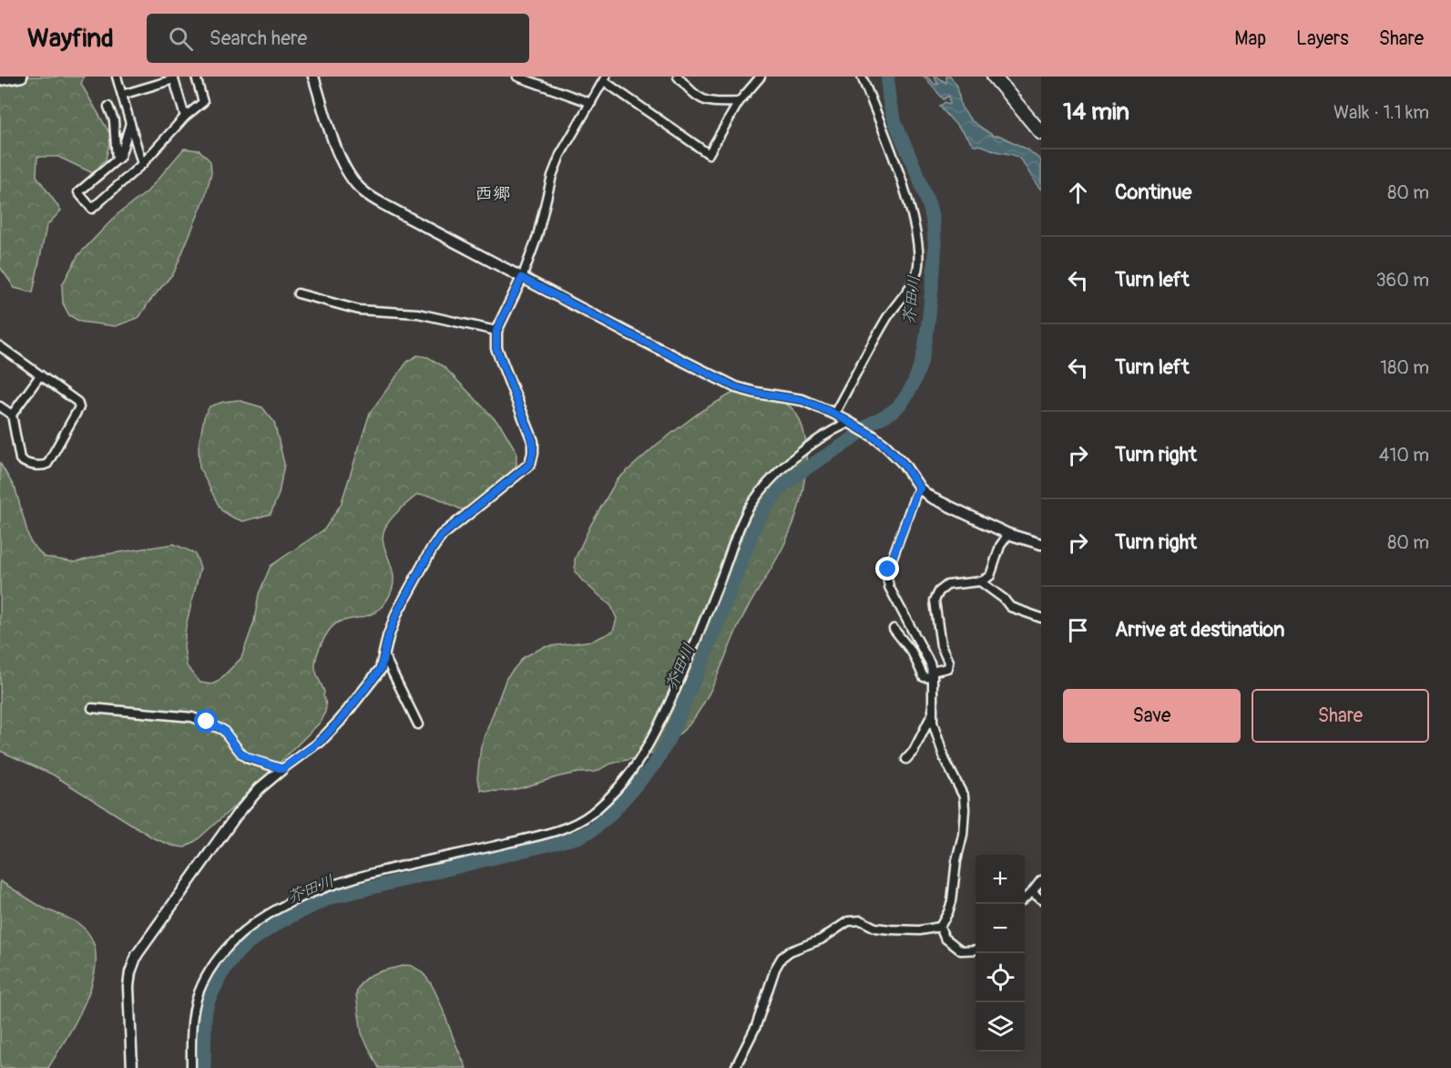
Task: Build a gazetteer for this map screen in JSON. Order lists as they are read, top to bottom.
{
  "districts": ["西郷"],
  "water": ["芥田川"],
  "page": {
    "header": "Wayfind",
    "search": "Search here",
    "nav": ["Map", "Layers", "Share"],
    "heading": ["14 min", "Walk · 1.1 km"],
    "list": [
      ["Continue", "80 m"],
      ["Turn left", "360 m"],
      ["Turn left", "180 m"],
      ["Turn right", "410 m"],
      ["Turn right", "80 m"],
      "Arrive at destination"
    ],
    "buttons": ["Save", "Share"],
    "map_buttons": ["+", "−"]
  }
}
